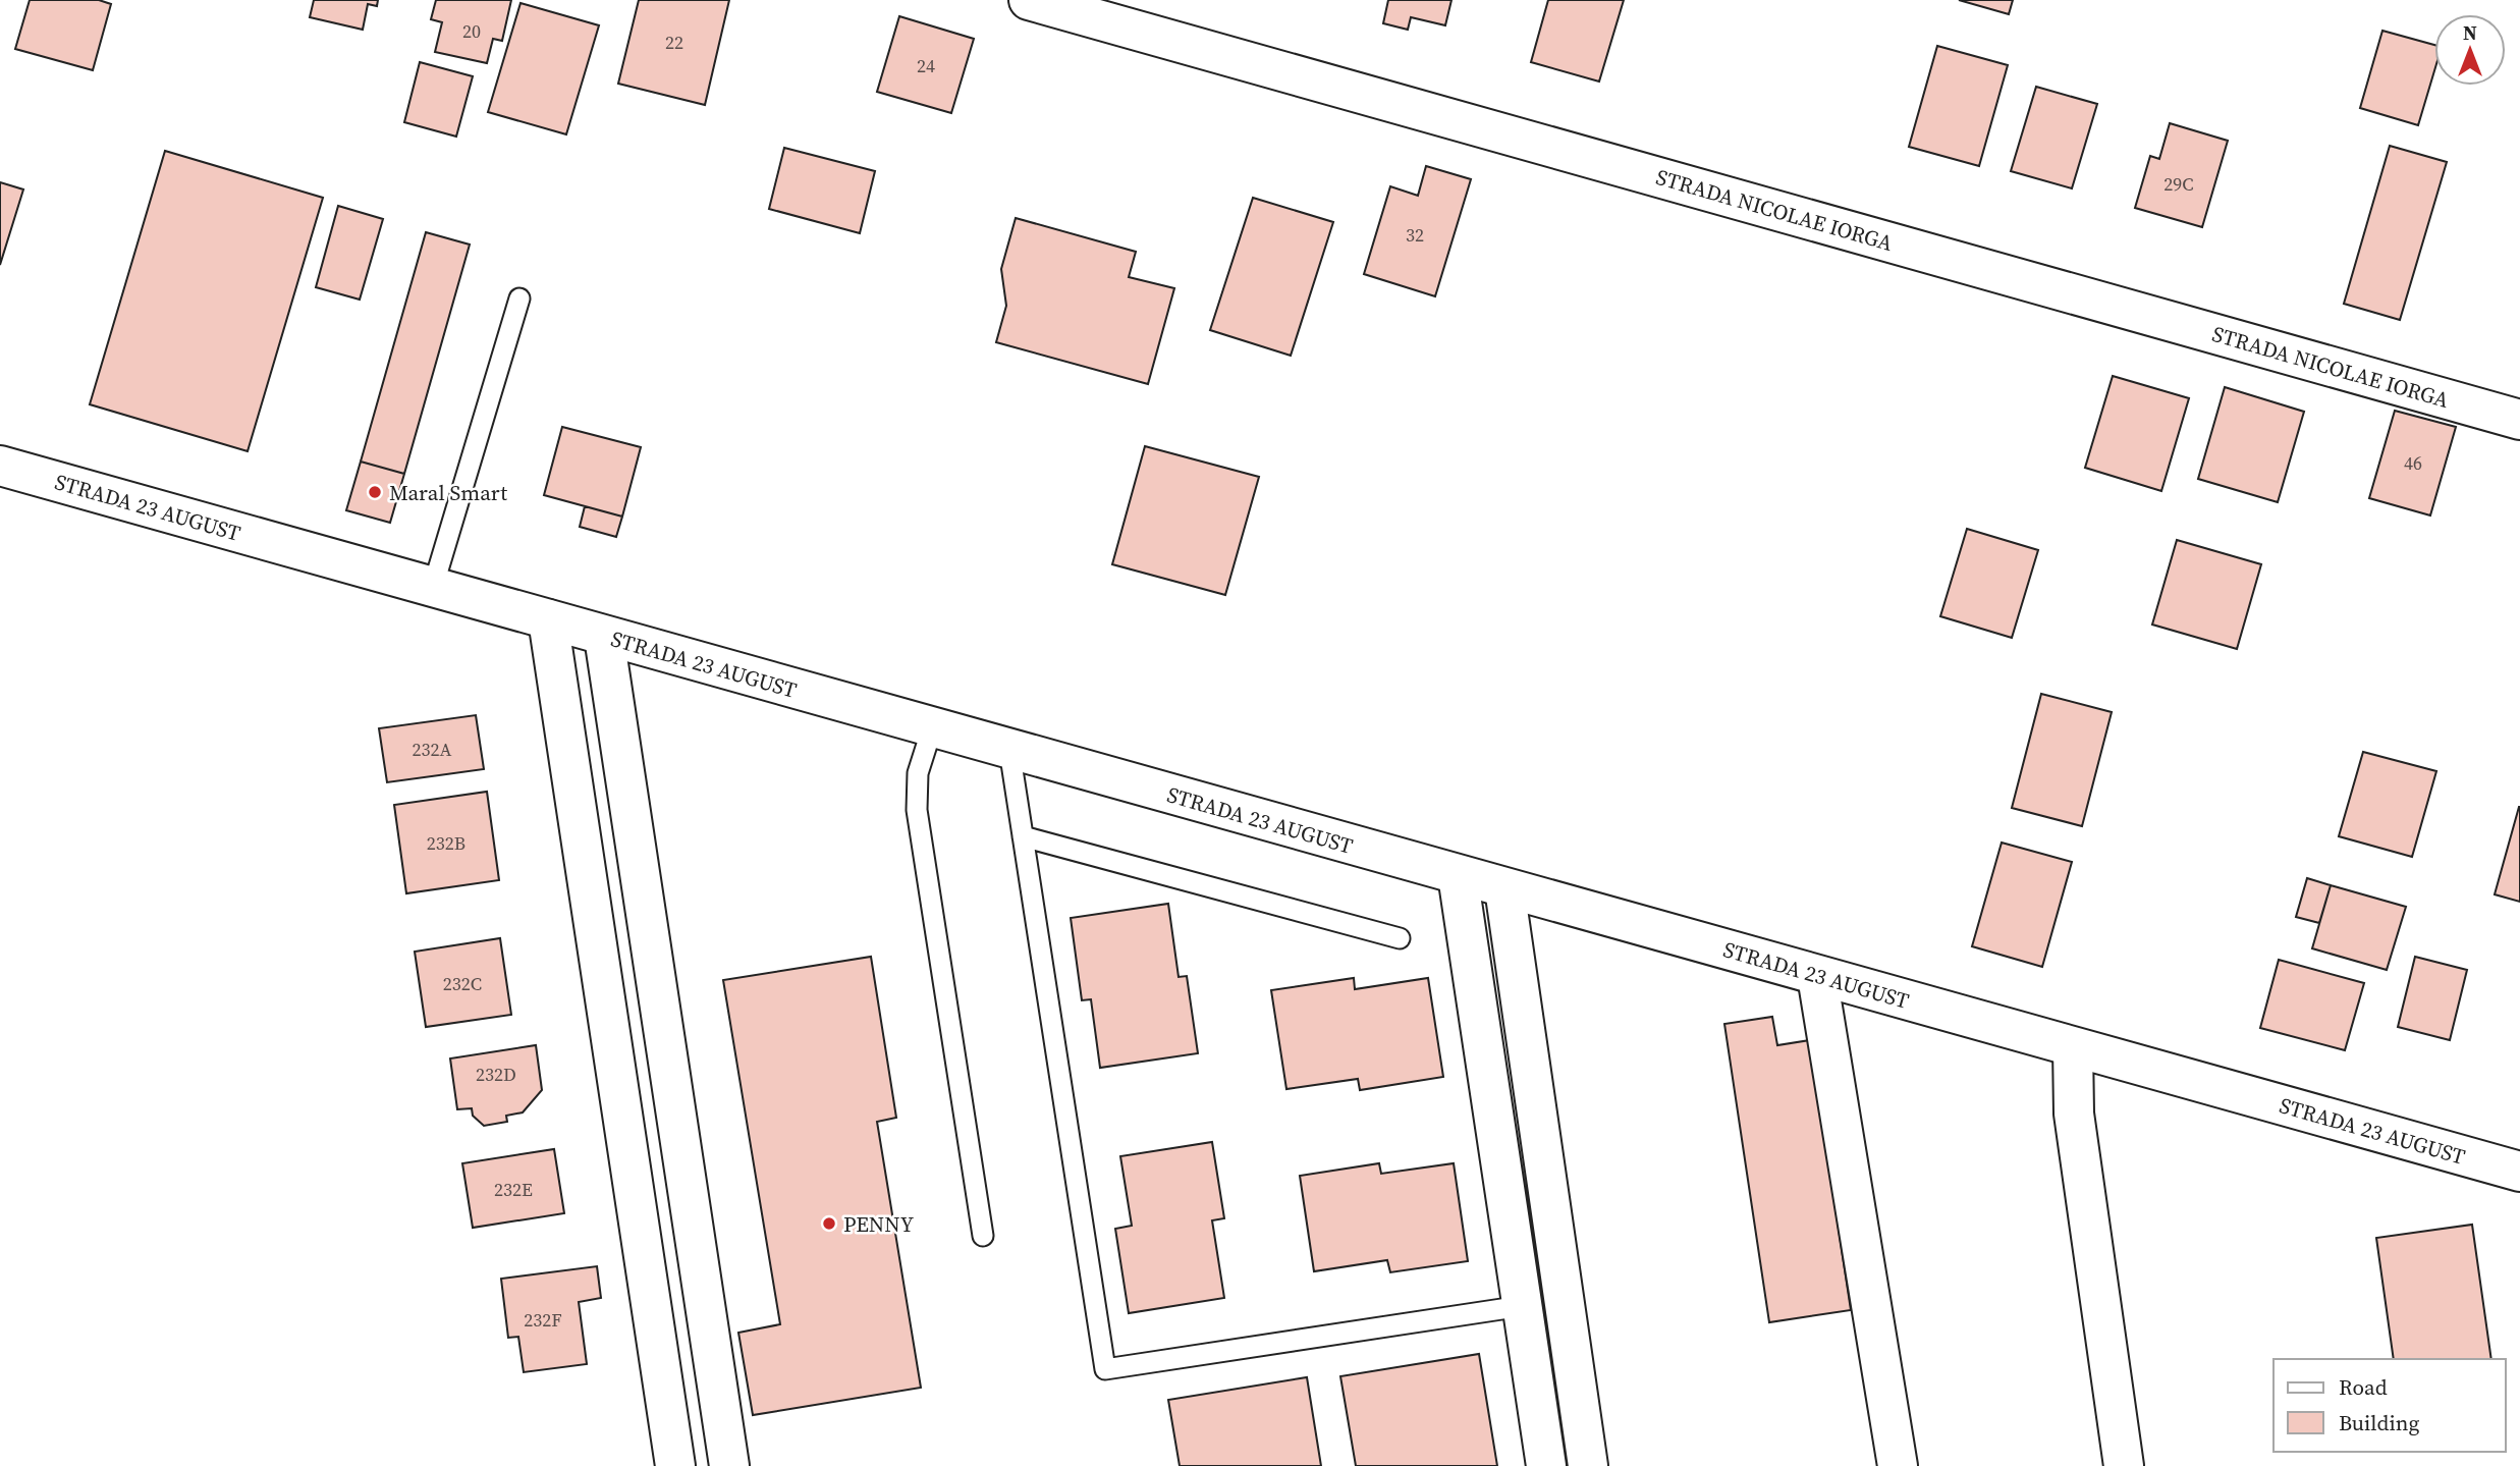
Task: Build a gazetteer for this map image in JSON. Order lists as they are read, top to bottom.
{
  "streets": {
    "street": ["STRADA NICOLAE IORGA", "STRADA 23 AUGUST"]
  },
  "places": ["Maral Smart", "PENNY"],
  "house_numbers": [
    "20",
    "22",
    "24",
    "29C",
    "32",
    "46",
    "232A",
    "232B",
    "232C",
    "232D",
    "232E",
    "232F"
  ],
  "legend": ["Road", "Building"],
  "north": "top"
}
